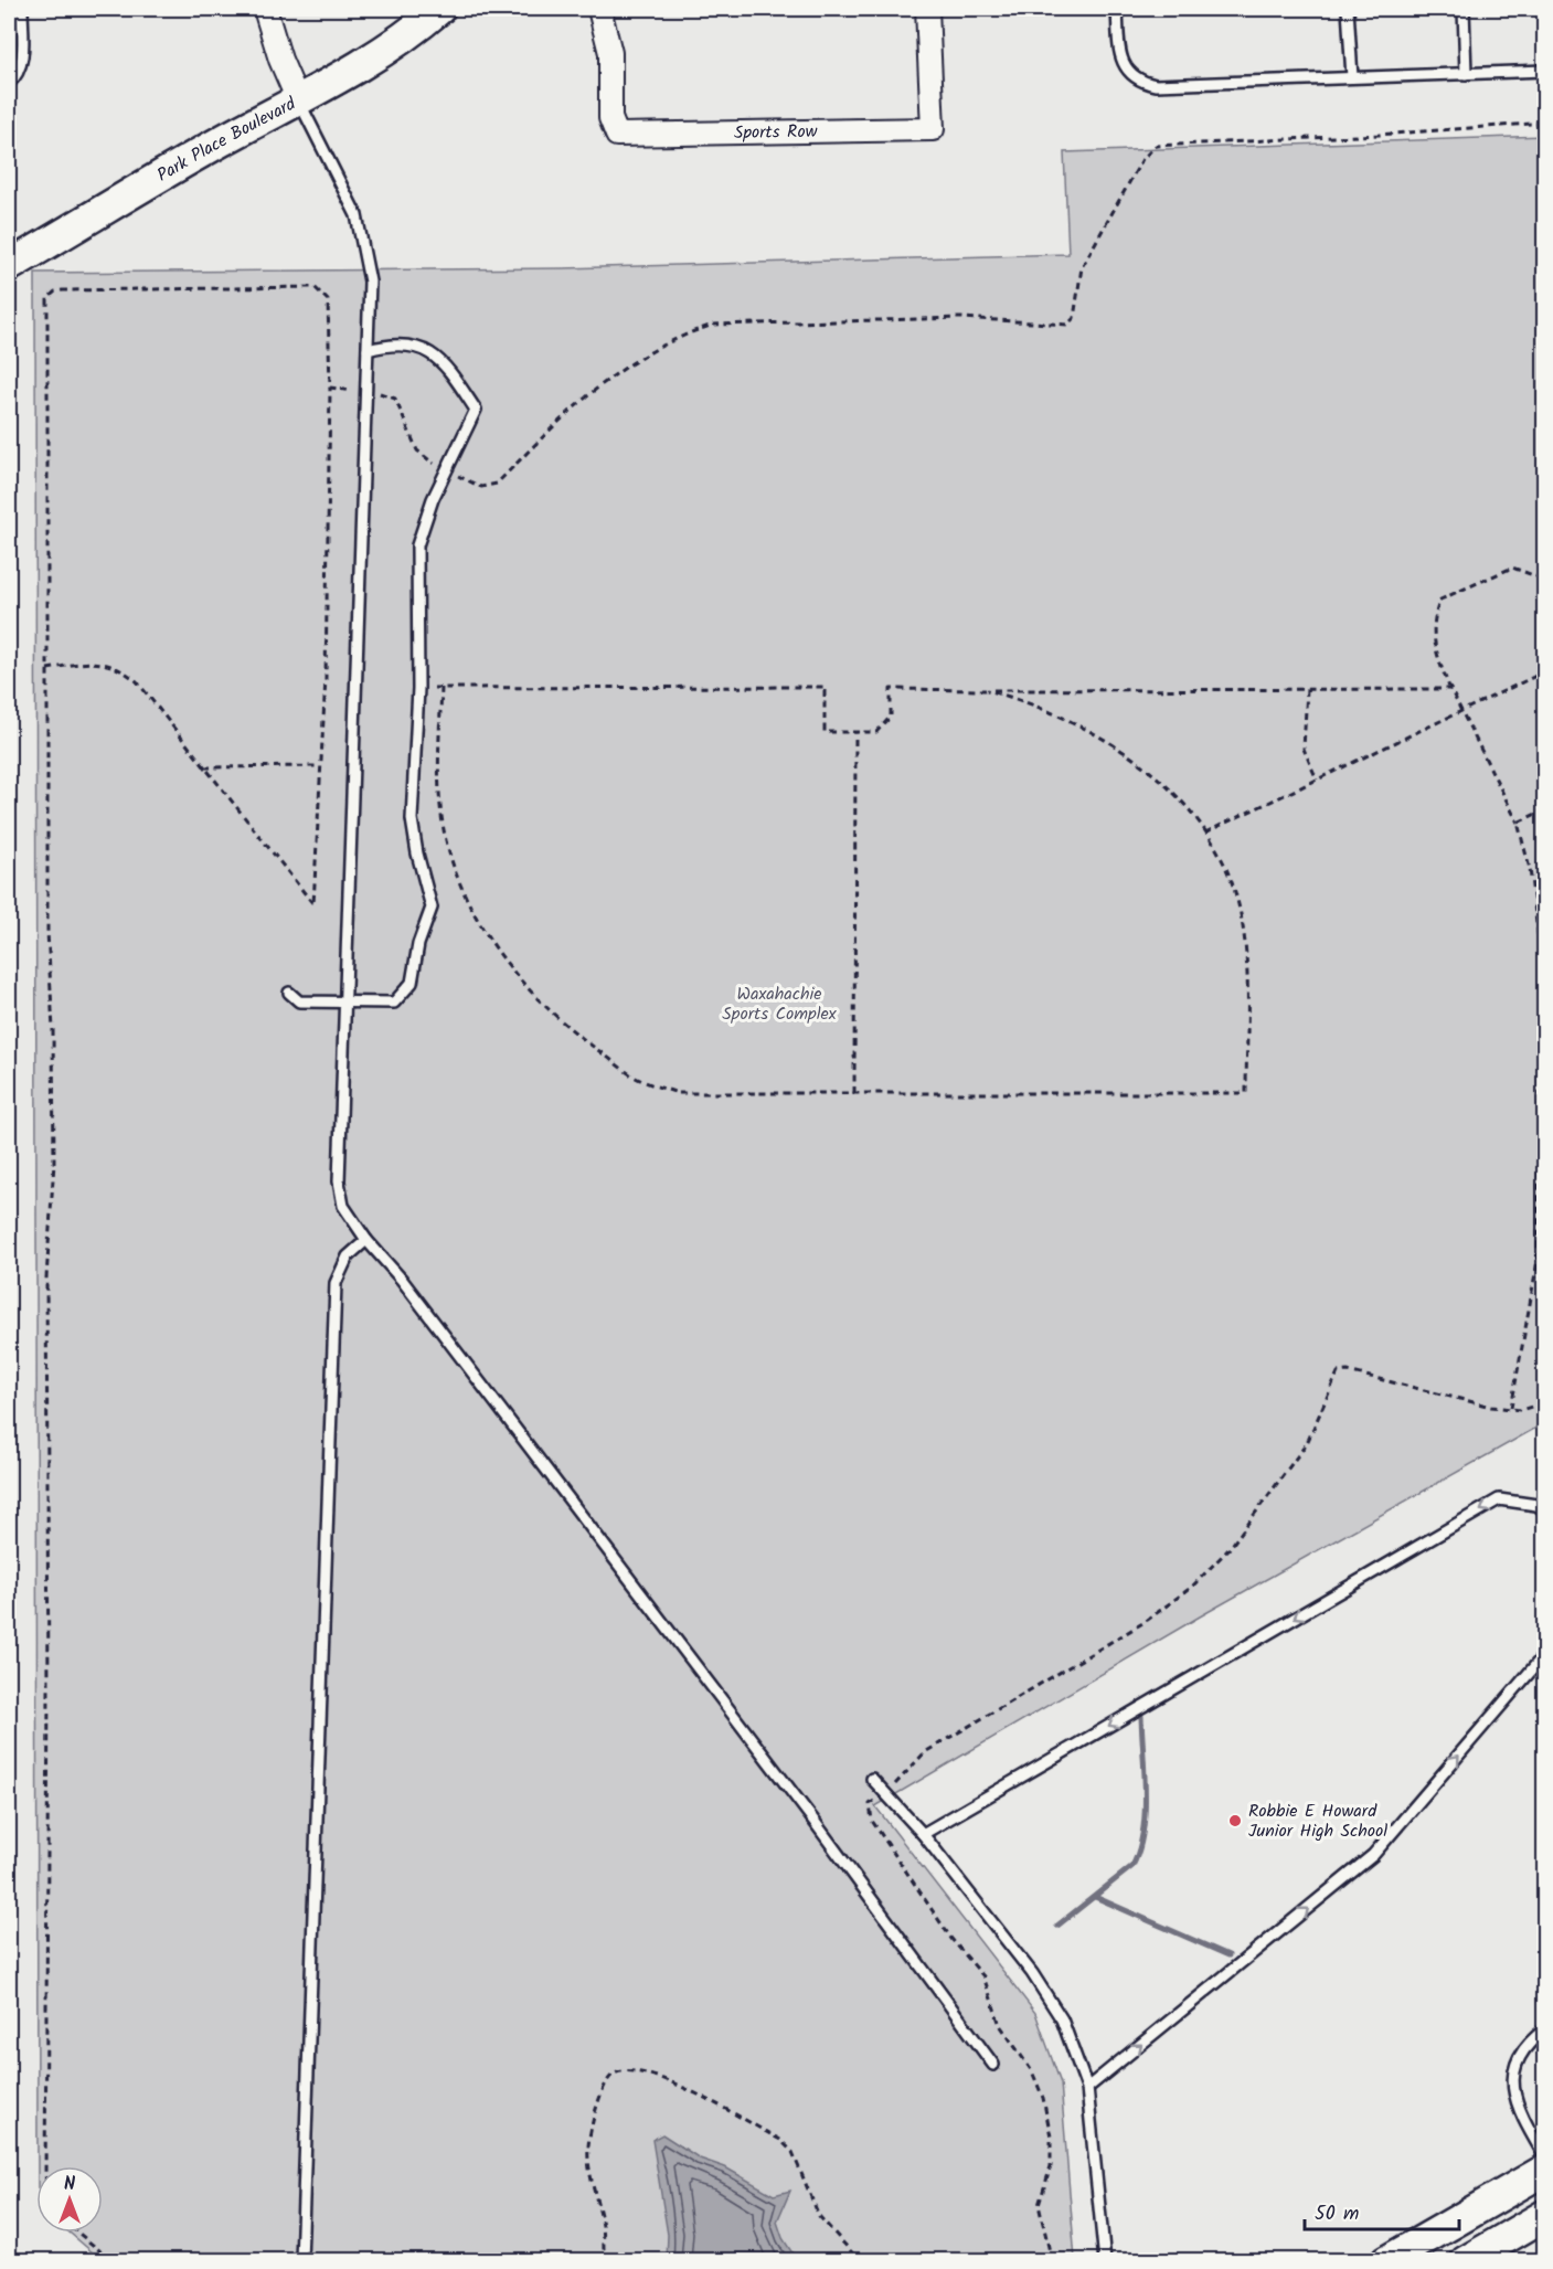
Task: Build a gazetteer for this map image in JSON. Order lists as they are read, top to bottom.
{
  "streets": {
    "street": ["Sports Row", "Park Place Boulevard"]
  },
  "parks": ["Waxahachie Sports Complex"],
  "places": ["Robbie E Howard Junior High School"],
  "scale_bar": "50 m",
  "north": "top"
}
